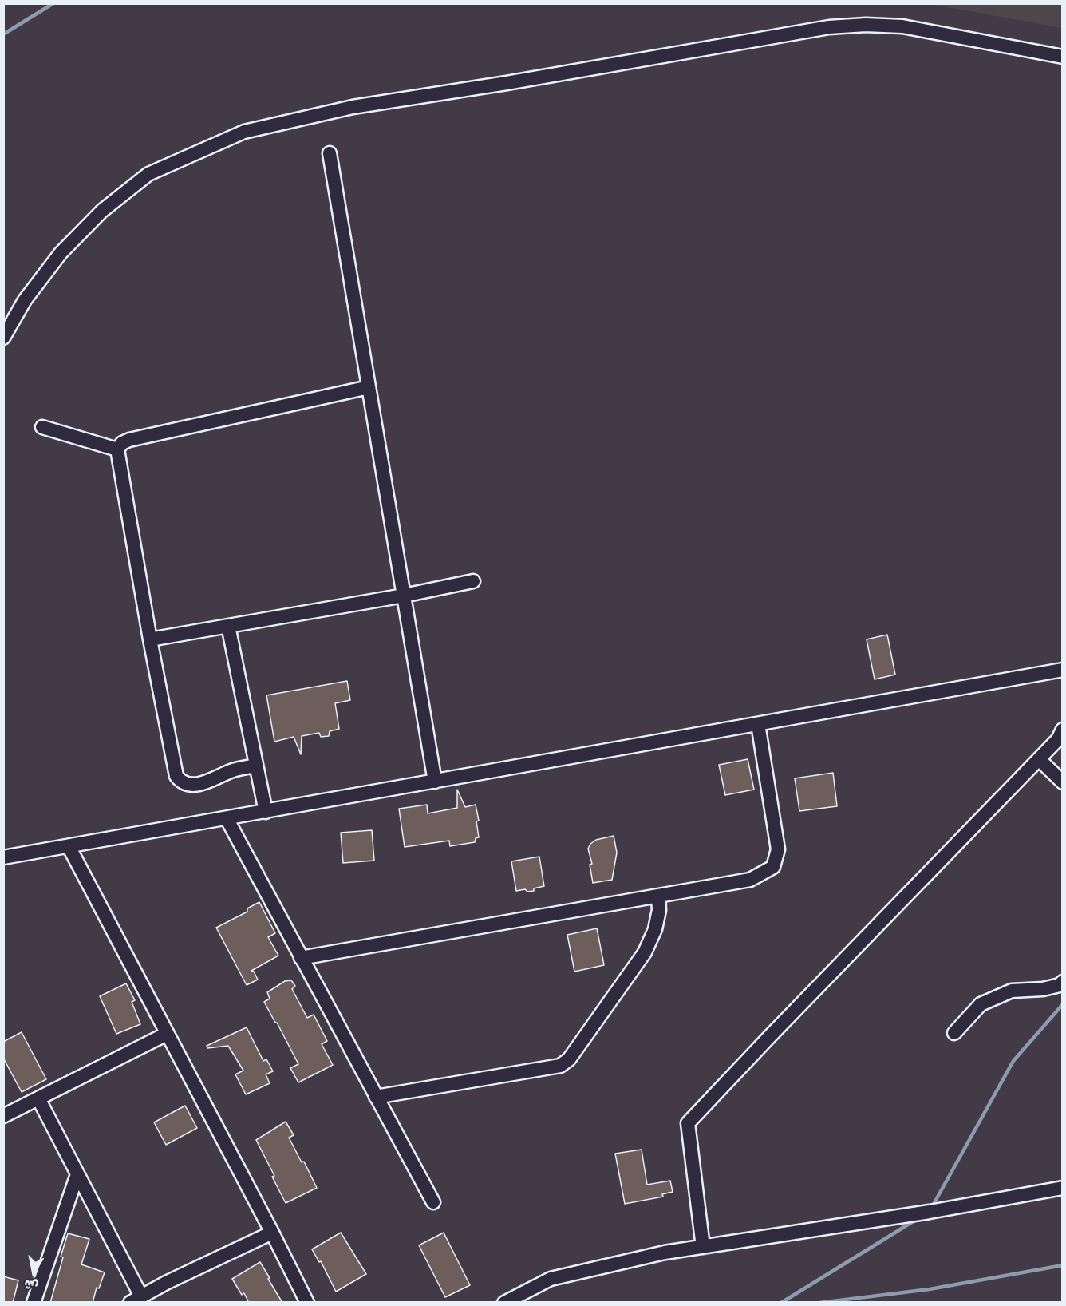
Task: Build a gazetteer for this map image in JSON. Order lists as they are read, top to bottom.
{
  "north": "bottom"
}
